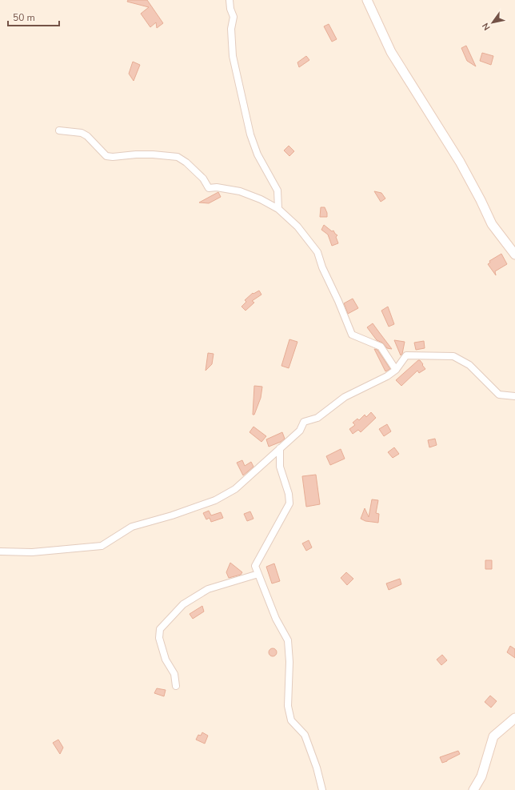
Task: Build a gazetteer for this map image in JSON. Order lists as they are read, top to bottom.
{
  "scale_bar": "50 m",
  "north": "bottom left"
}
